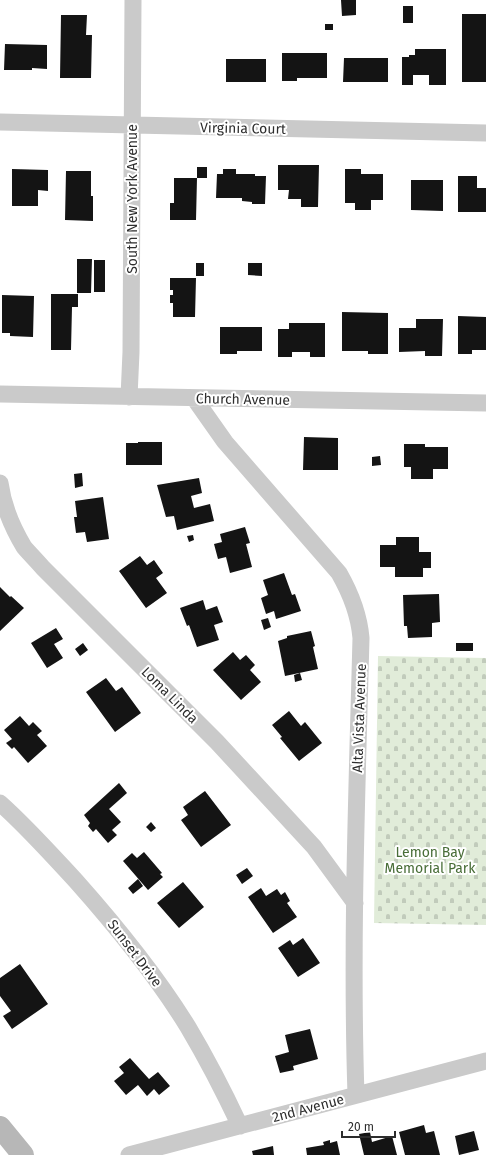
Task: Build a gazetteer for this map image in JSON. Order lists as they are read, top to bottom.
{
  "streets": {
    "street": [
      "Virginia Court",
      "South New York Avenue",
      "Church Avenue",
      "Loma Linda",
      "Alta Vista Avenue",
      "Sunset Drive",
      "2nd Avenue"
    ]
  },
  "crossings": [
    ["Virginia Court", "South New York Avenue"],
    ["South New York Avenue", "Church Avenue"],
    ["Church Avenue", "Alta Vista Avenue"],
    ["Loma Linda", "Alta Vista Avenue"],
    ["Alta Vista Avenue", "2nd Avenue"],
    ["Sunset Drive", "2nd Avenue"]
  ],
  "parks": ["Lemon Bay Memorial Park"],
  "scale_bar": "20 m"
}
